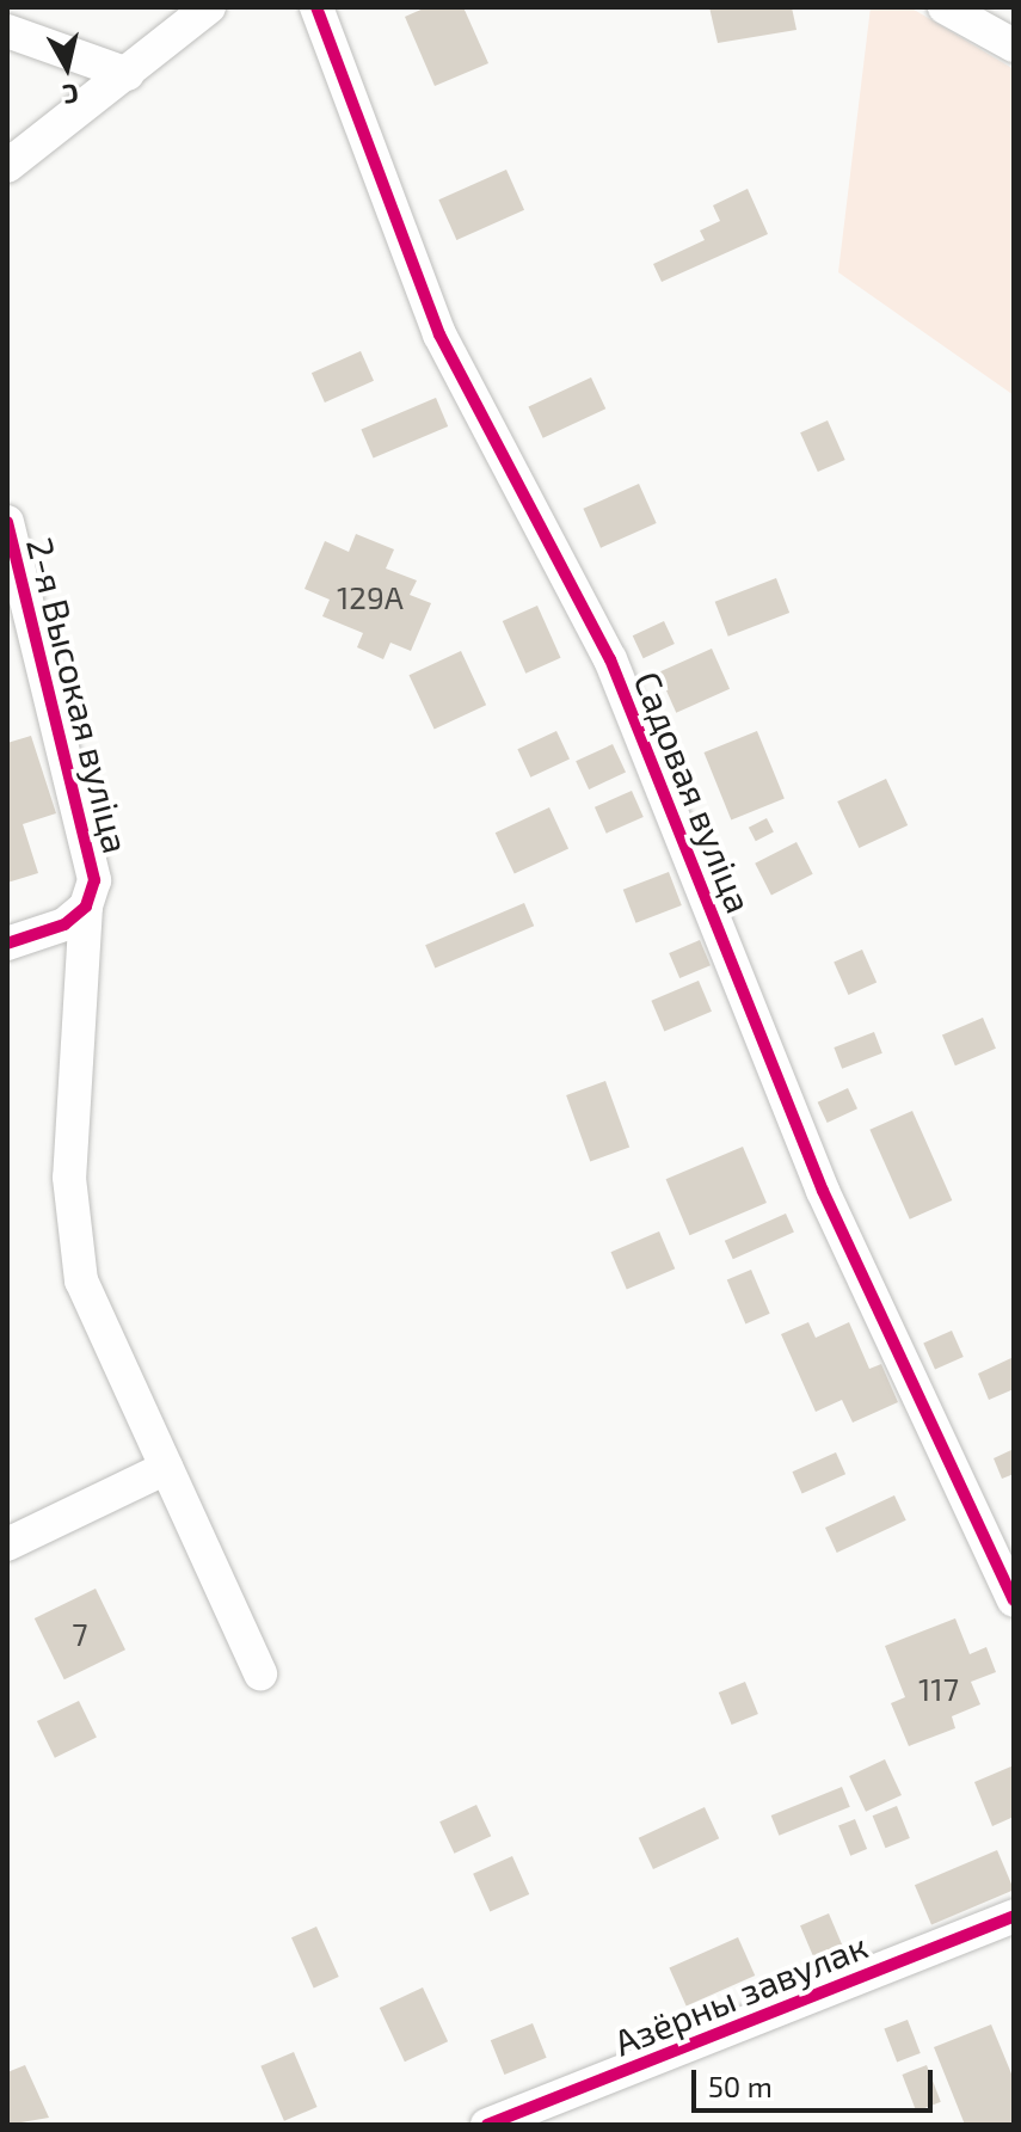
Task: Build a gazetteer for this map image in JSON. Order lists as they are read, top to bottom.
{
  "streets": {
    "street": ["2-я Высокая вуліца", "Садовая вуліца", "Азёрны завулак"]
  },
  "house_numbers": ["129А", "7", "117"],
  "scale_bar": "50 m",
  "north": "bottom"
}
